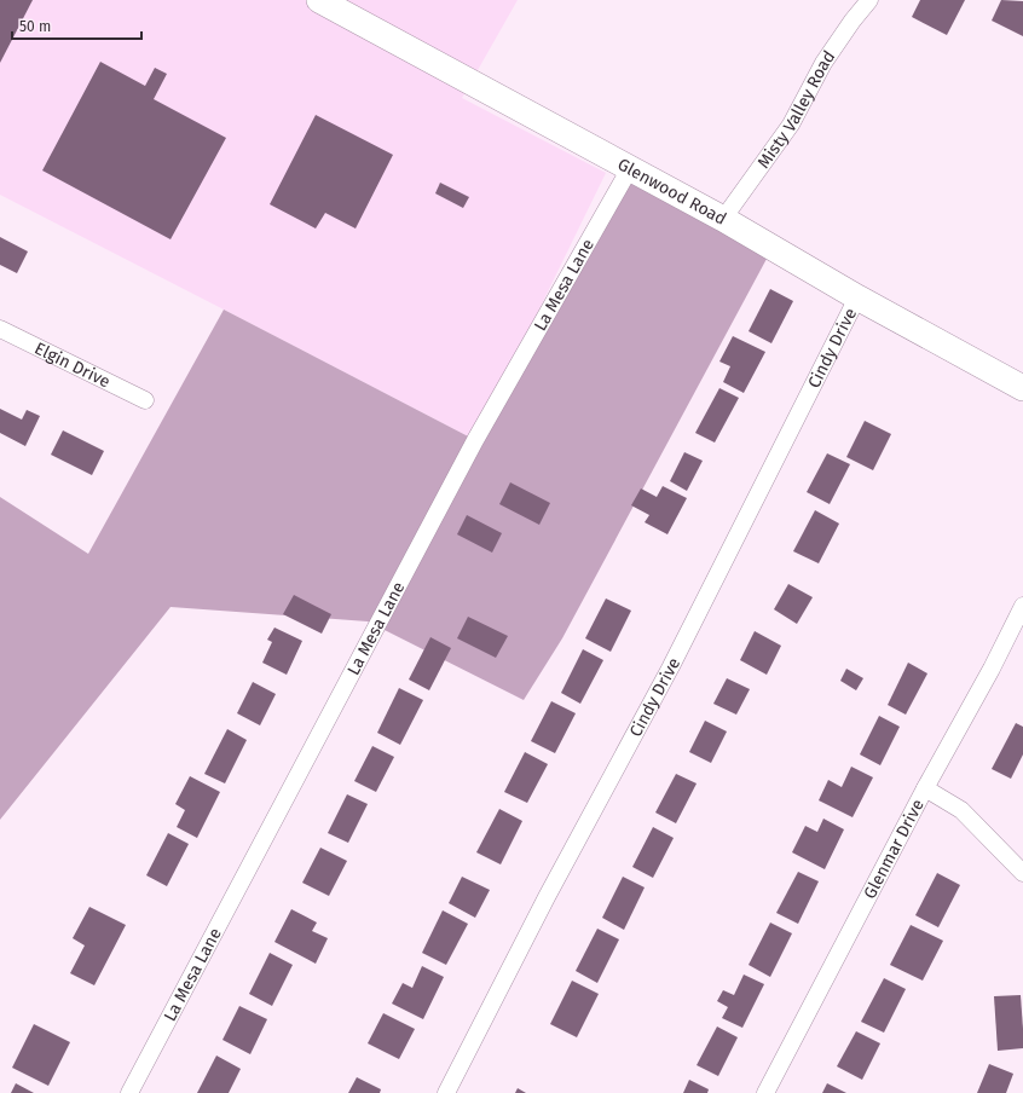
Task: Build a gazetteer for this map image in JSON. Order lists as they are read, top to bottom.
{
  "streets": {
    "main road": ["Glenwood Road"],
    "street": [
      "Misty Valley Road",
      "La Mesa Lane",
      "Cindy Drive",
      "Elgin Drive",
      "Glenmar Drive"
    ]
  },
  "crossings": [
    ["Misty Valley Road", "Glenwood Road"],
    ["Glenwood Road", "La Mesa Lane"],
    ["Glenwood Road", "Cindy Drive"]
  ],
  "scale_bar": "50 m"
}
